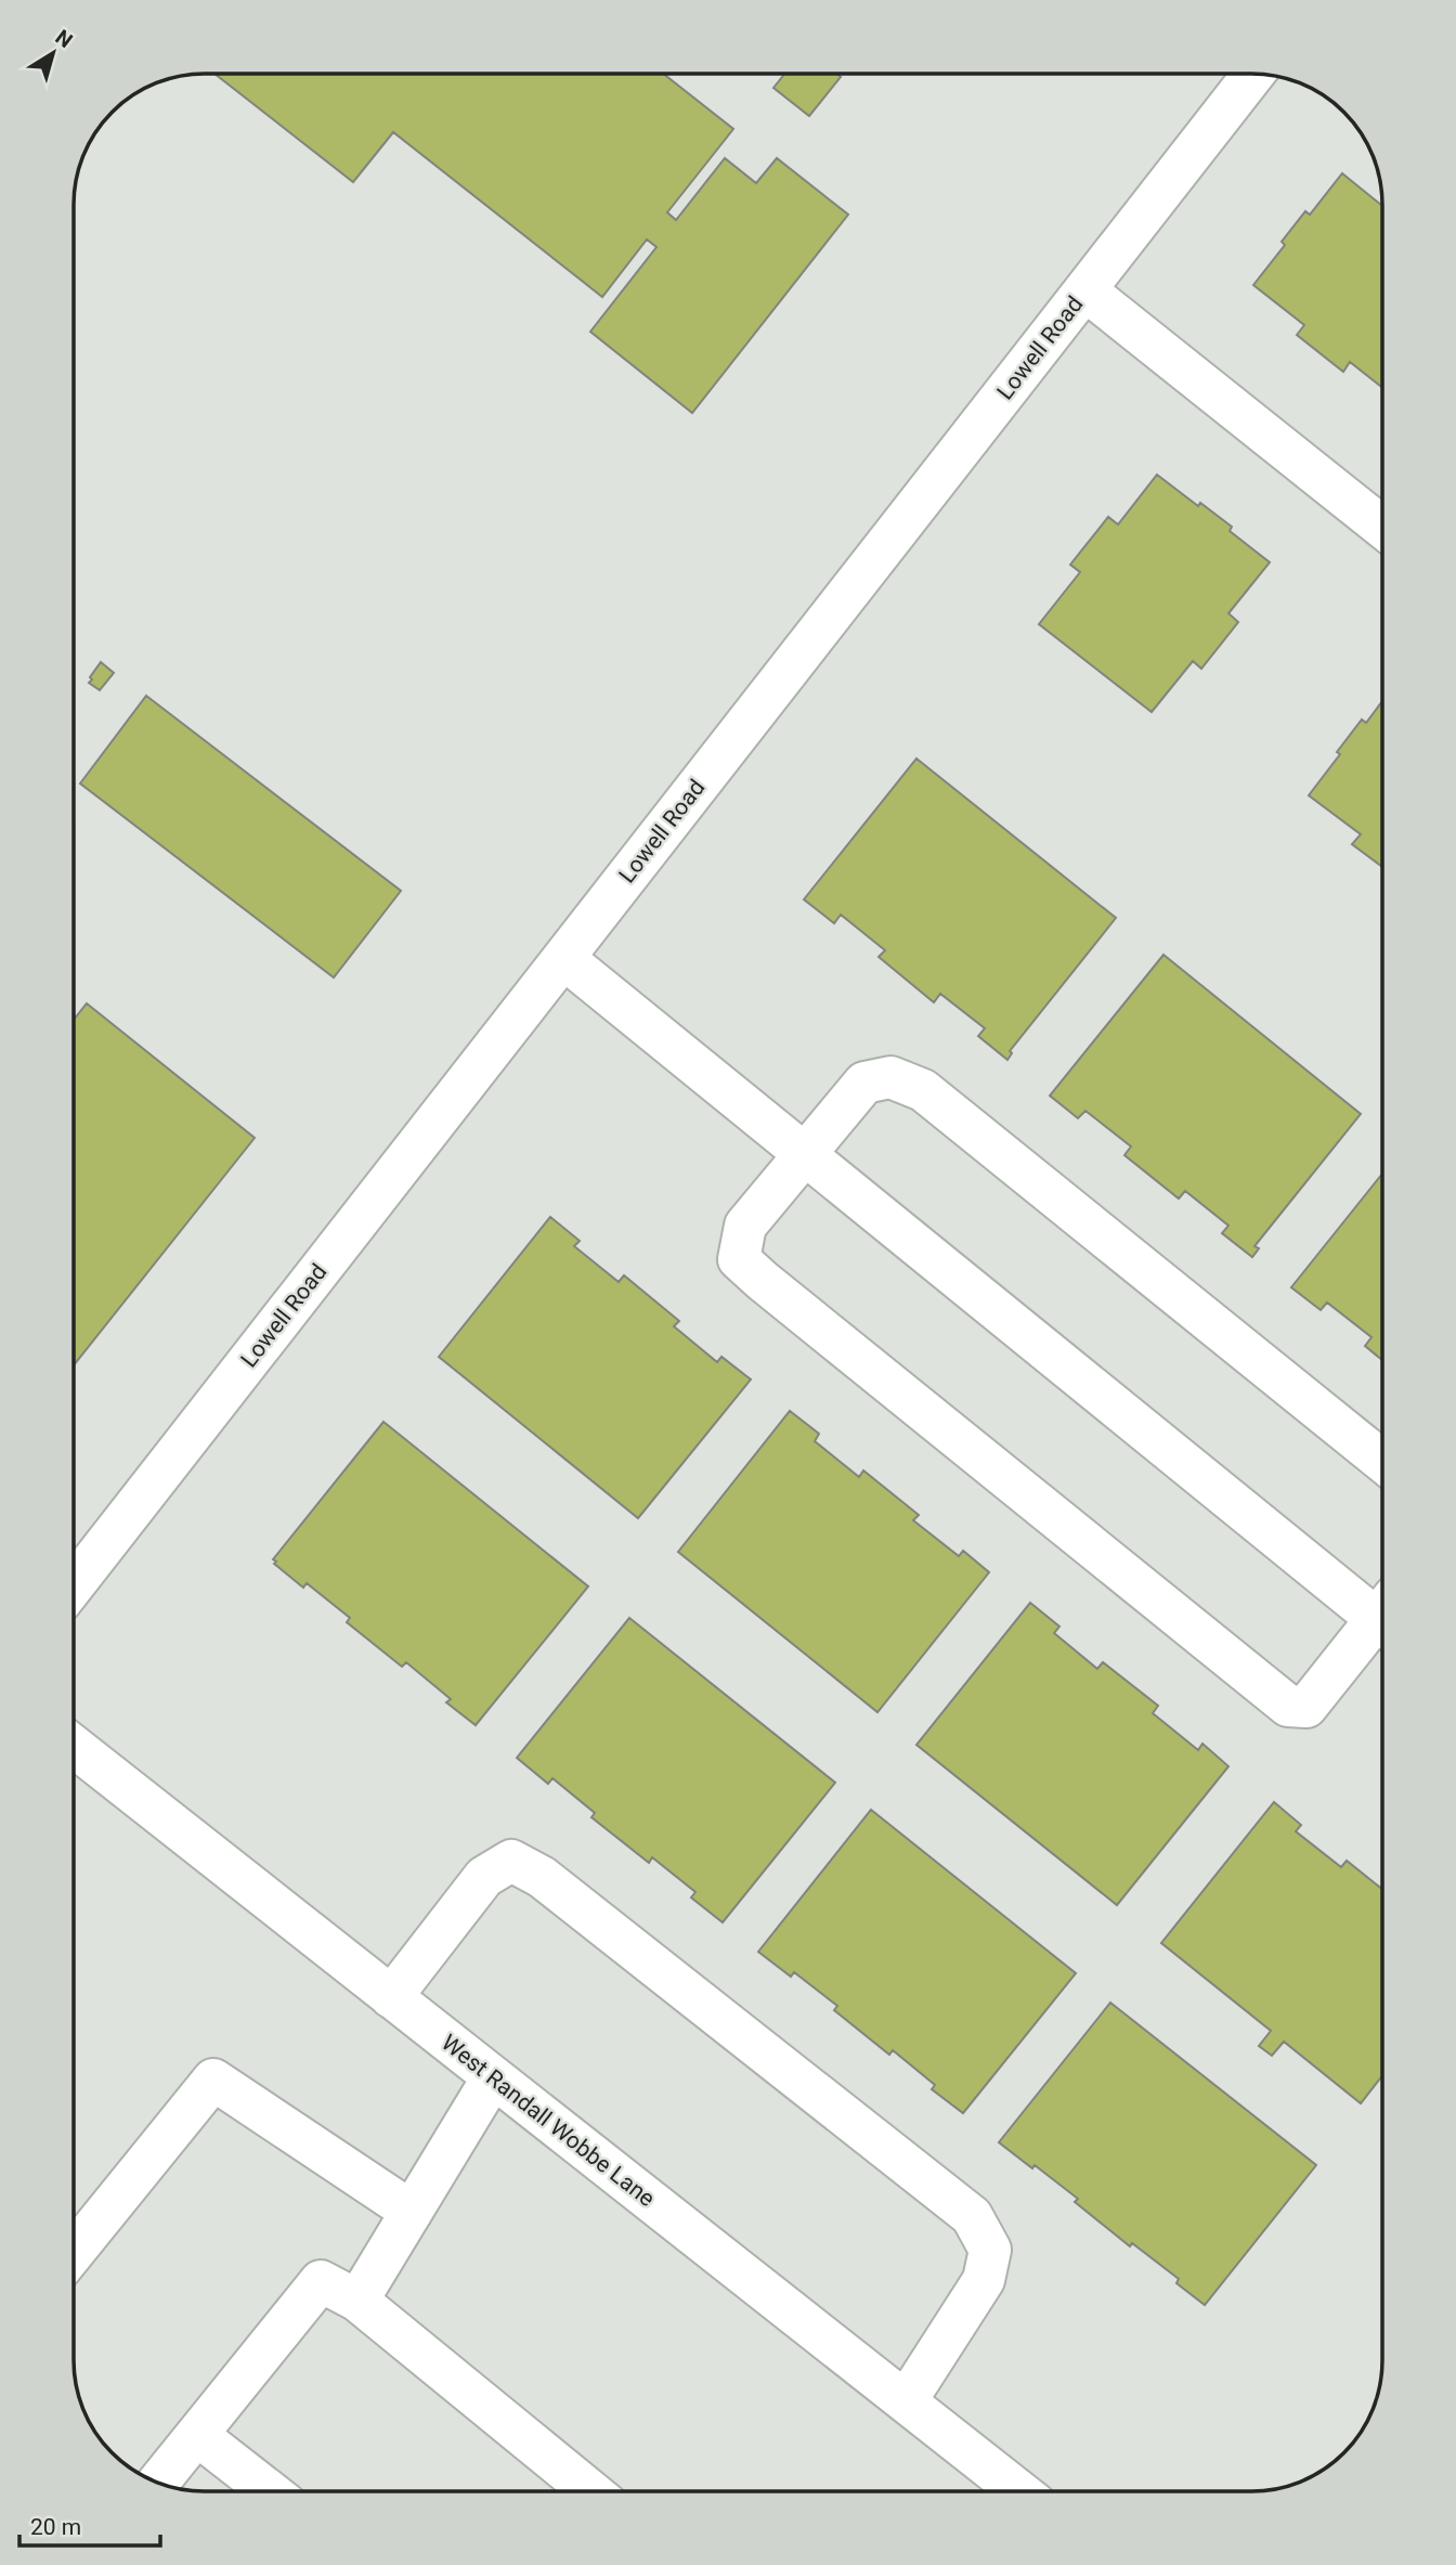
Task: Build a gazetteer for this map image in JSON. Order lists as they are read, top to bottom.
{
  "streets": {
    "street": ["Lowell Road", "West Randall Wobbe Lane"]
  },
  "scale_bar": "20 m",
  "north": "top right"
}
